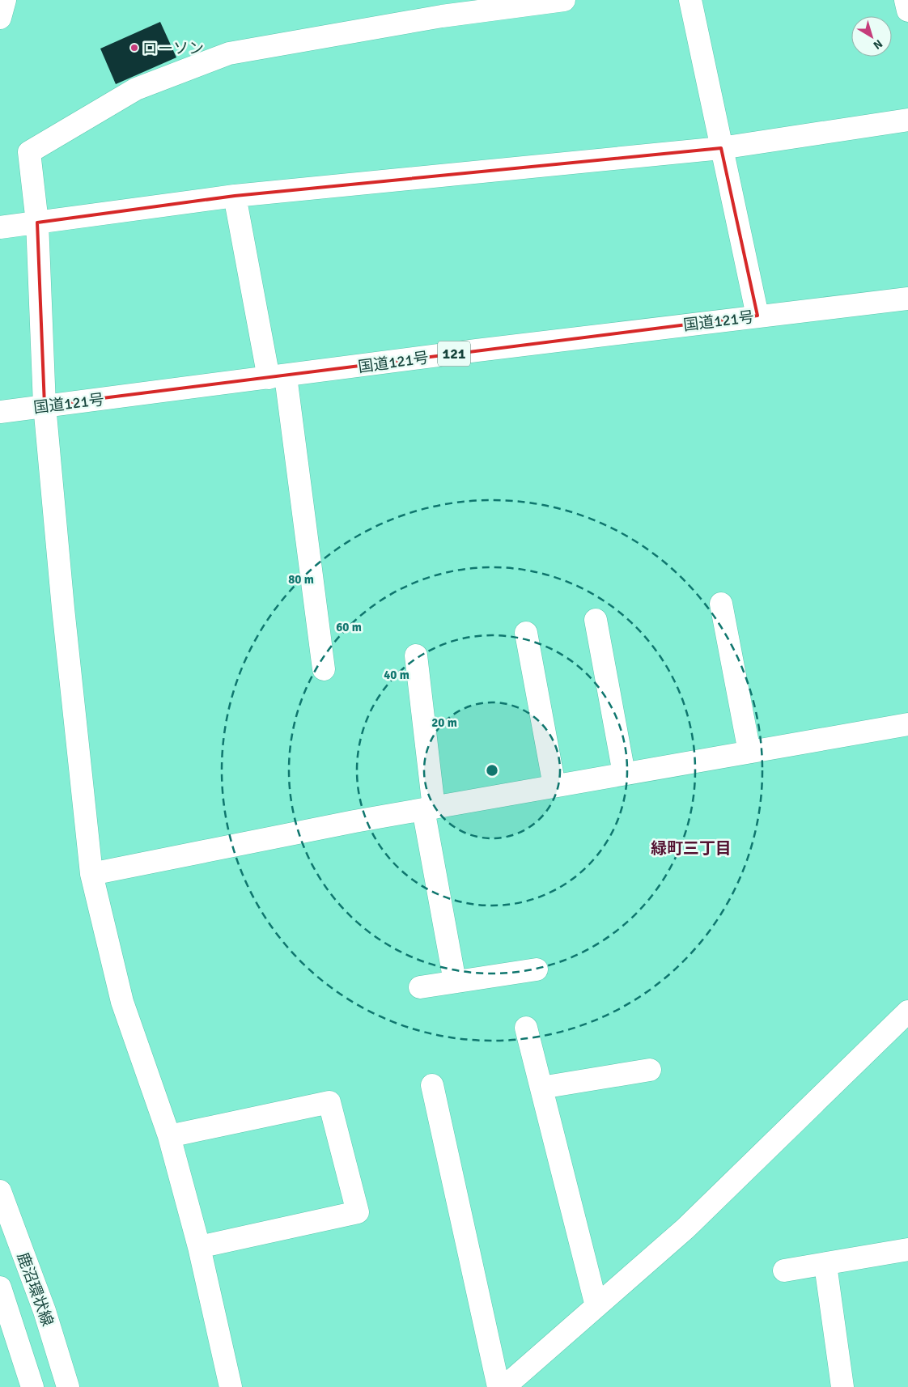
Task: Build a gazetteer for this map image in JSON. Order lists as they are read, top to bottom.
{
  "streets": {
    "main road": ["国道121号", "121", "鹿沼環状線"]
  },
  "districts": ["緑町三丁目"],
  "places": ["ローソン"],
  "north": "bottom right",
  "rings": [
    "80 m",
    "60 m",
    "40 m",
    "20 m"
  ]
}
